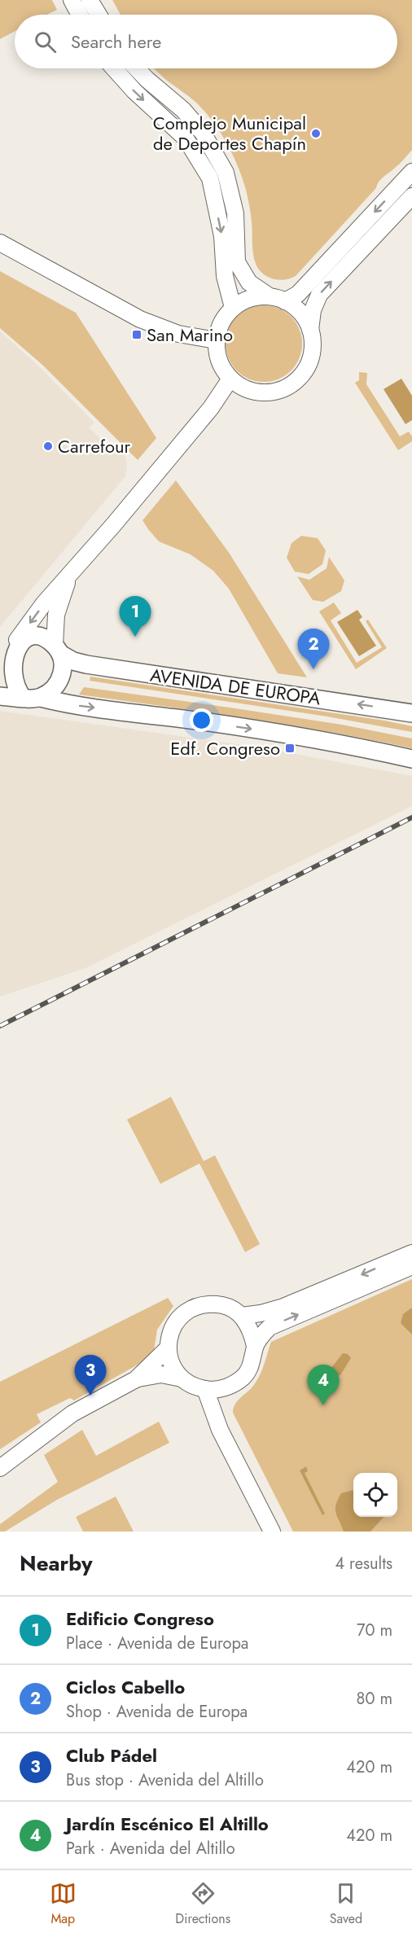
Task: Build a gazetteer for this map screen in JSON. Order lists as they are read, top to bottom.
{
  "streets": {
    "main road": ["AVENIDA DE EUROPA"]
  },
  "places": {
    "other": ["Complejo Municipal de Deportes Chapín", "Carrefour"],
    "transit": ["San Marino", "Edf. Congreso"]
  },
  "page": {
    "search": "Search here",
    "pins": [
      "1",
      "2",
      "3",
      "4"
    ],
    "heading": ["Nearby", "4 results"],
    "list": [
      {
        "mark": "1",
        "name": "Edificio Congreso",
        "note": "Place · Avenida de Europa",
        "value": "70 m"
      },
      {
        "mark": "2",
        "name": "Ciclos Cabello",
        "note": "Shop · Avenida de Europa",
        "value": "80 m"
      },
      {
        "mark": "3",
        "name": "Club Pádel",
        "note": "Bus stop · Avenida del Altillo",
        "value": "420 m"
      },
      {
        "mark": "4",
        "name": "Jardín Escénico El Altillo",
        "note": "Park · Avenida del Altillo",
        "value": "420 m"
      }
    ],
    "nav": ["Map", "Directions", "Saved"]
  }
}
